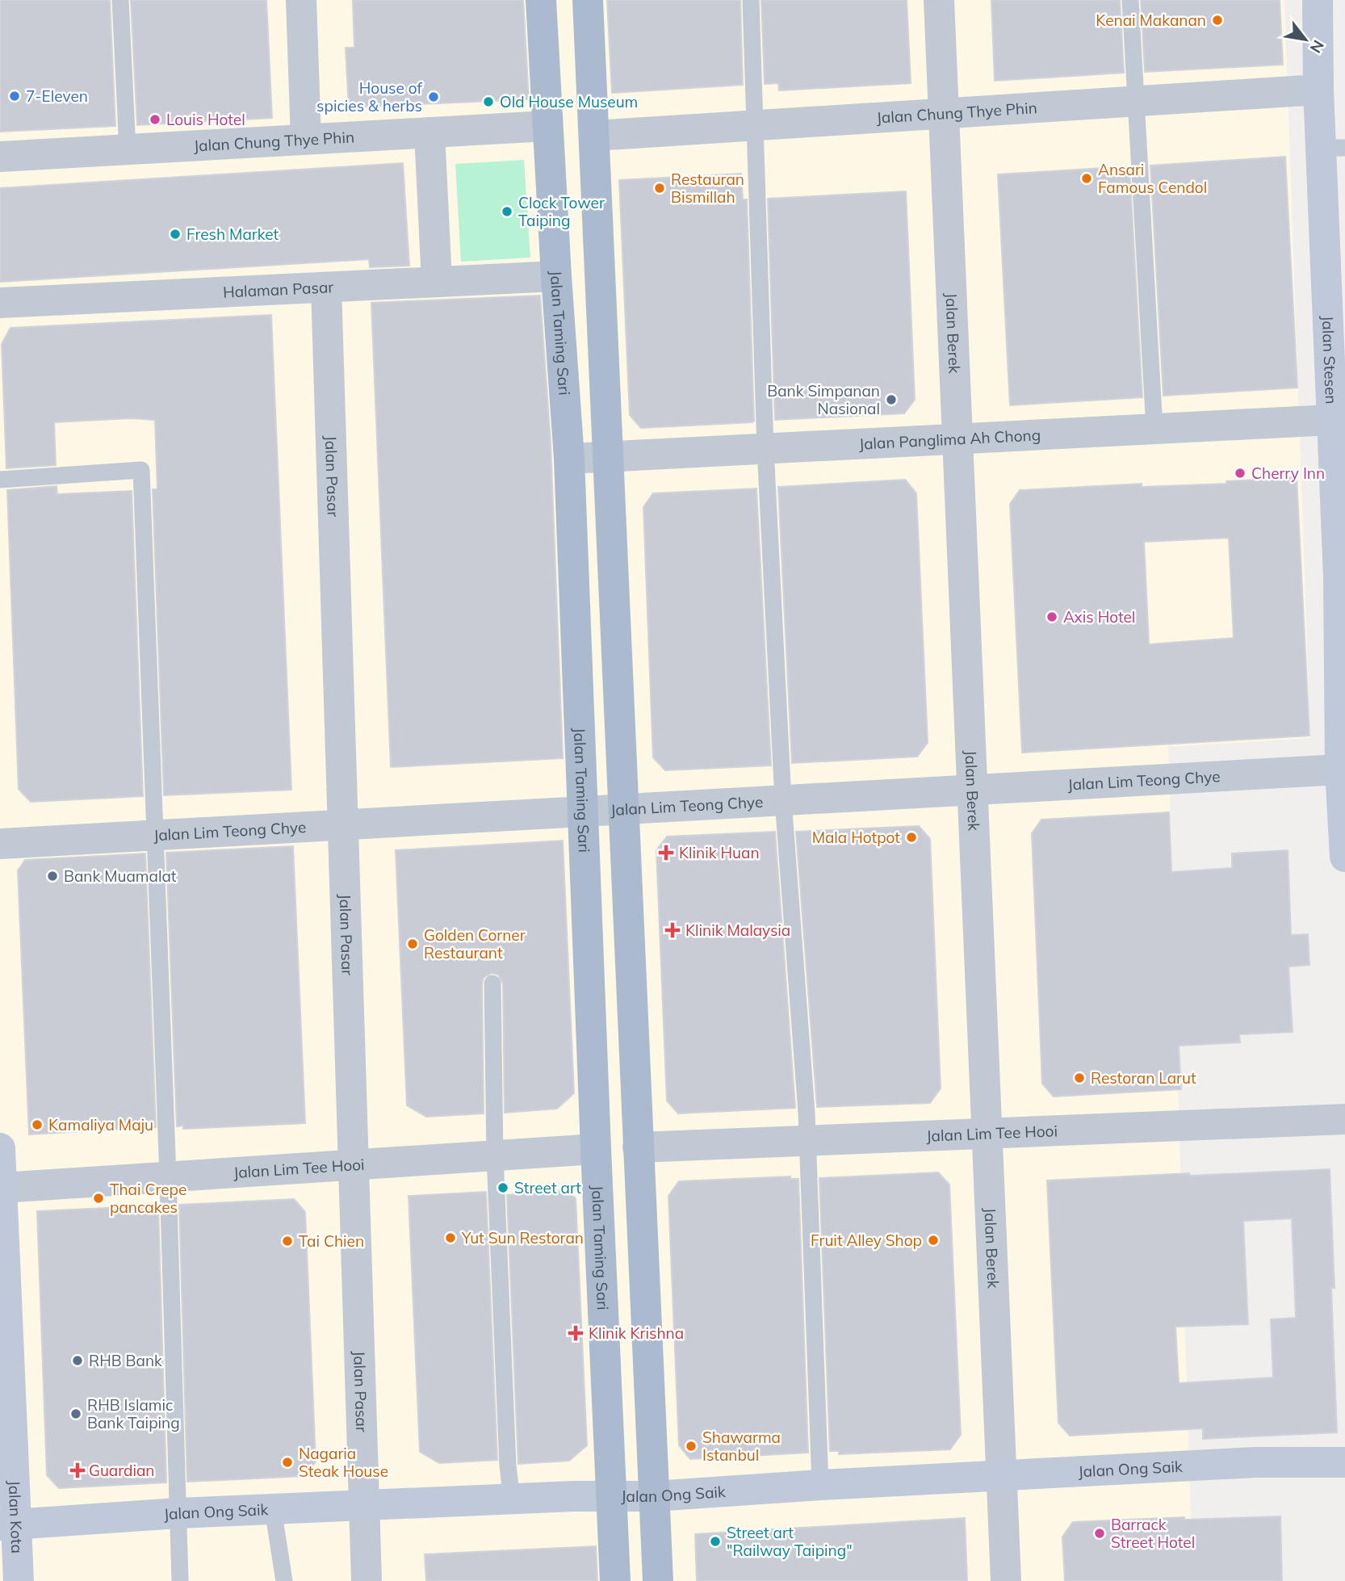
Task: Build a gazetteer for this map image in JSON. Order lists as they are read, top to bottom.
{
  "streets": {
    "main road": [
      "Jalan Taming Sari",
      "Jalan Stesen",
      "Jalan Ong Saik",
      "Jalan Kota"
    ],
    "street": [
      "Jalan Chung Thye Phin",
      "Halaman Pasar",
      "Jalan Berek",
      "Jalan Panglima Ah Chong",
      "Jalan Pasar",
      "Jalan Lim Teong Chye",
      "Jalan Lim Tee Hooi"
    ]
  },
  "crossings": [
    ["Jalan Chung Thye Phin", "Jalan Taming Sari"],
    ["Jalan Chung Thye Phin", "Jalan Berek"],
    ["Jalan Chung Thye Phin", "Jalan Stesen"],
    ["Halaman Pasar", "Jalan Taming Sari"],
    ["Halaman Pasar", "Jalan Pasar"],
    ["Jalan Taming Sari", "Jalan Panglima Ah Chong"],
    ["Jalan Taming Sari", "Jalan Lim Teong Chye"],
    ["Jalan Taming Sari", "Jalan Lim Tee Hooi"],
    ["Jalan Taming Sari", "Jalan Ong Saik"],
    ["Jalan Berek", "Jalan Panglima Ah Chong"],
    ["Jalan Berek", "Jalan Lim Teong Chye"],
    ["Jalan Berek", "Jalan Lim Tee Hooi"],
    ["Jalan Berek", "Jalan Ong Saik"],
    ["Jalan Stesen", "Jalan Panglima Ah Chong"],
    ["Jalan Stesen", "Jalan Lim Teong Chye"],
    ["Jalan Pasar", "Jalan Lim Teong Chye"],
    ["Jalan Pasar", "Jalan Lim Tee Hooi"],
    ["Jalan Pasar", "Jalan Ong Saik"],
    ["Jalan Lim Tee Hooi", "Jalan Kota"],
    ["Jalan Ong Saik", "Jalan Kota"]
  ],
  "places": {
    "other": [
      "Kenai Makanan",
      "7-Eleven",
      "House of spicies & herbs",
      "Old House Museum",
      "Louis Hotel",
      "Ansari Famous Cendol",
      "Restauran Bismillah",
      "Clock Tower Taiping",
      "Fresh Market",
      "Bank Simpanan Nasional",
      "Cherry Inn",
      "Axis Hotel",
      "Mala Hotpot",
      "Bank Muamalat",
      "Golden Corner Restaurant",
      "Restoran Larut",
      "Kamaliya Maju",
      "Street art",
      "Thai Crepe pancakes",
      "Yut Sun Restoran",
      "Fruit Alley Shop",
      "Tai Chien",
      "RHB Bank",
      "RHB Islamic Bank Taiping",
      "Shawarma Istanbul",
      "Nagaria Steak House",
      "Barrack Street Hotel",
      "Street art \"Railway Taiping\""
    ],
    "health": [
      "Klinik Huan",
      "Klinik Malaysia",
      "Klinik Krishna",
      "Guardian"
    ]
  },
  "north": "bottom right"
}
